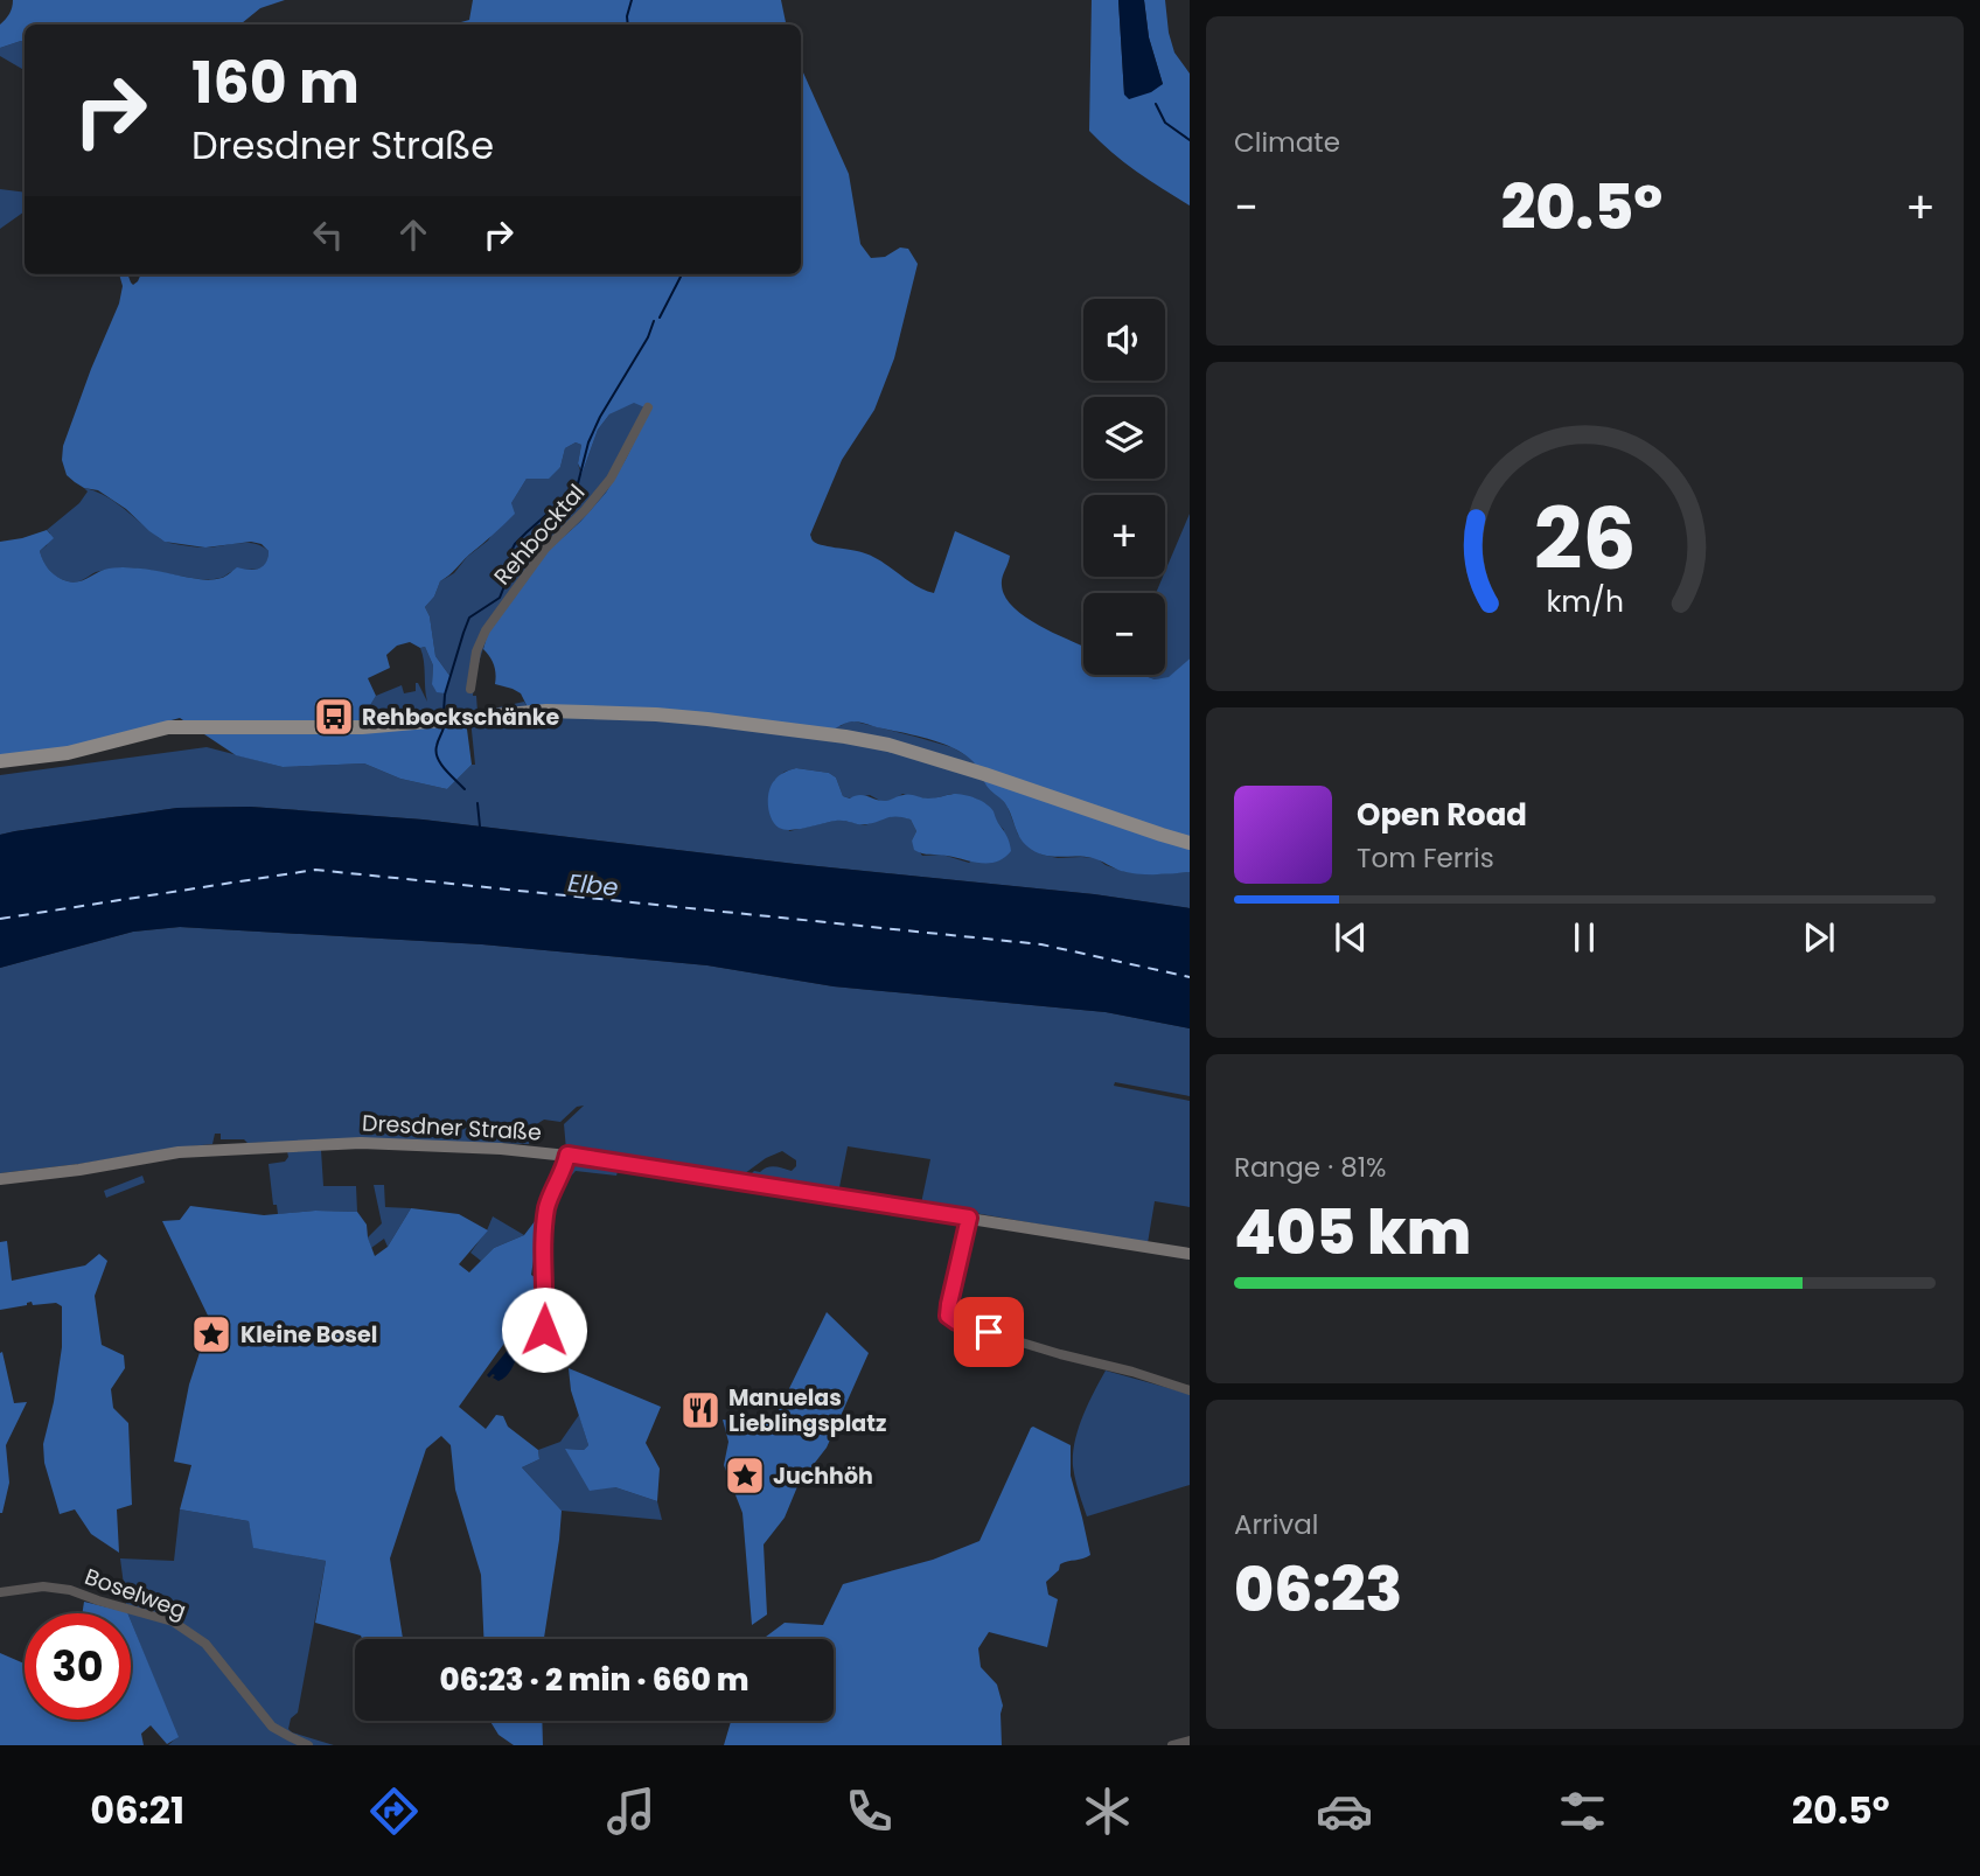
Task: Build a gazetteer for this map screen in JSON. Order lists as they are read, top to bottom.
{
  "streets": {
    "main road": ["Dresdner Straße"],
    "street": ["Rehbocktal", "Boselweg"]
  },
  "water": ["Elbe"],
  "places": {
    "bus stop": ["Rehbockschänke"],
    "place": ["Kleine Bosel", "Juchhöh"],
    "restaurant": ["Manuelas Lieblingsplatz"]
  },
  "page": {
    "tile": [
      "Climate",
      ["Range · 81%", "405 km"],
      ["Arrival", "06:23"]
    ],
    "turn": ["160 m", "Dresdner Straße"],
    "heat": ["−", "20.5°", "+"],
    "map_buttons": ["+", "−"],
    "song": ["Open Road", "Tom Ferris"],
    "limit": "30",
    "trip": "06:23 · 2 min · 660 m",
    "tabs": ["06:21", "20.5°"],
    "gauge": ["26", "km/h"]
  }
}
